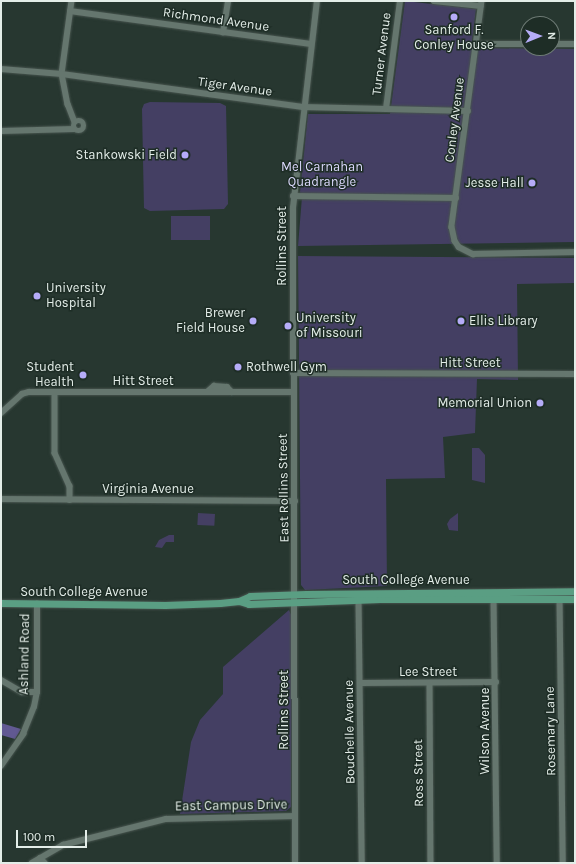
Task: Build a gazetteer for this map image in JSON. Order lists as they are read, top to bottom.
{
  "streets": {
    "main road": ["South College Avenue"],
    "street": [
      "Richmond Avenue",
      "Turner Avenue",
      "Tiger Avenue",
      "Conley Avenue",
      "Rollins Street",
      "Hitt Street",
      "East Rollins Street",
      "Virginia Avenue",
      "Ashland Road",
      "Lee Street",
      "Wilson Avenue",
      "Rosemary Lane",
      "Bouchelle Avenue",
      "Ross Street",
      "East Campus Drive"
    ]
  },
  "crossings": [
    ["Richmond Avenue", "Rollins Street"],
    ["Turner Avenue", "Tiger Avenue"],
    ["Tiger Avenue", "Conley Avenue"],
    ["Tiger Avenue", "Rollins Street"],
    ["Rollins Street", "Hitt Street"],
    ["Rollins Street", "East Rollins Street"],
    ["Rollins Street", "South College Avenue"],
    ["Rollins Street", "East Campus Drive"],
    ["Hitt Street", "East Rollins Street"],
    ["East Rollins Street", "Virginia Avenue"],
    ["East Rollins Street", "South College Avenue"],
    ["South College Avenue", "Ashland Road"],
    ["South College Avenue", "Wilson Avenue"],
    ["South College Avenue", "Rosemary Lane"],
    ["South College Avenue", "Bouchelle Avenue"],
    ["Lee Street", "Wilson Avenue"],
    ["Lee Street", "Bouchelle Avenue"],
    ["Lee Street", "Ross Street"]
  ],
  "parks": ["Mel Carnahan Quadrangle"],
  "places": [
    "Sanford F. Conley House",
    "Stankowski Field",
    "Jesse Hall",
    "University Hospital",
    "Brewer Field House",
    "Ellis Library",
    "University of Missouri",
    "Rothwell Gym",
    "Student Health",
    "Memorial Union"
  ],
  "scale_bar": "100 m",
  "north": "right"
}
